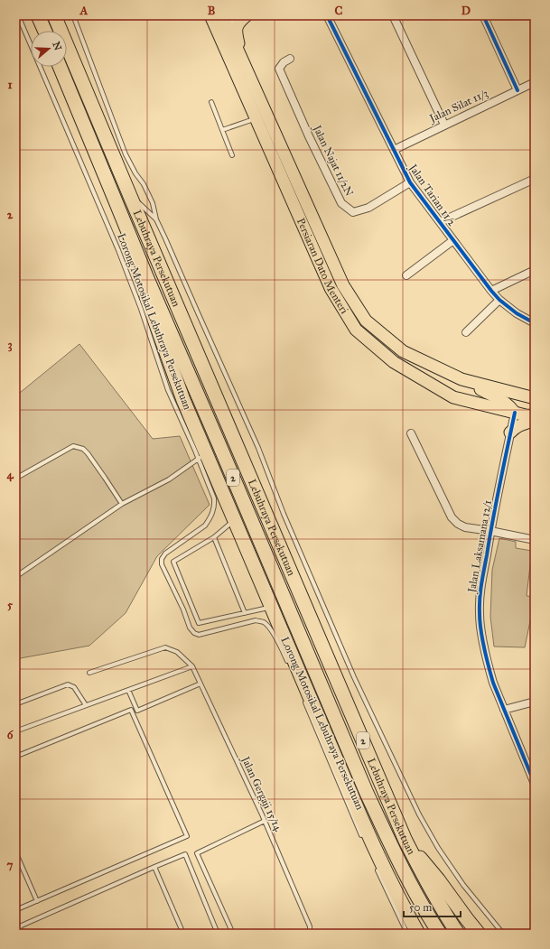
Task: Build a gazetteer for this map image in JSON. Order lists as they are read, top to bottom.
{
  "streets": {
    "highway": ["Lebuhraya Persekutuan", "2"],
    "main road": ["Persiaran Dato Menteri"],
    "street": [
      "Jalan Silat 11/3",
      "Jalan Najat 11/2N",
      "Jalan Tarian 11/2",
      "Jalan Laksamana 12/1"
    ],
    "lane": ["Lorong Motosikal Lebuhraya Persekutuan", "Jalan Gergaji 15/14"]
  },
  "crossings": [
    ["Jalan Silat 11/3", "Jalan Tarian 11/2"],
    ["Jalan Najat 11/2N", "Jalan Tarian 11/2"],
    ["Persiaran Dato Menteri", "Jalan Laksamana 12/1"]
  ],
  "scale_bar": "50 m",
  "north": "right",
  "grid": {
    "columns": [
      "A",
      "B",
      "C",
      "D"
    ],
    "rows": [
      "1",
      "2",
      "3",
      "4",
      "5",
      "6",
      "7"
    ]
  }
}
